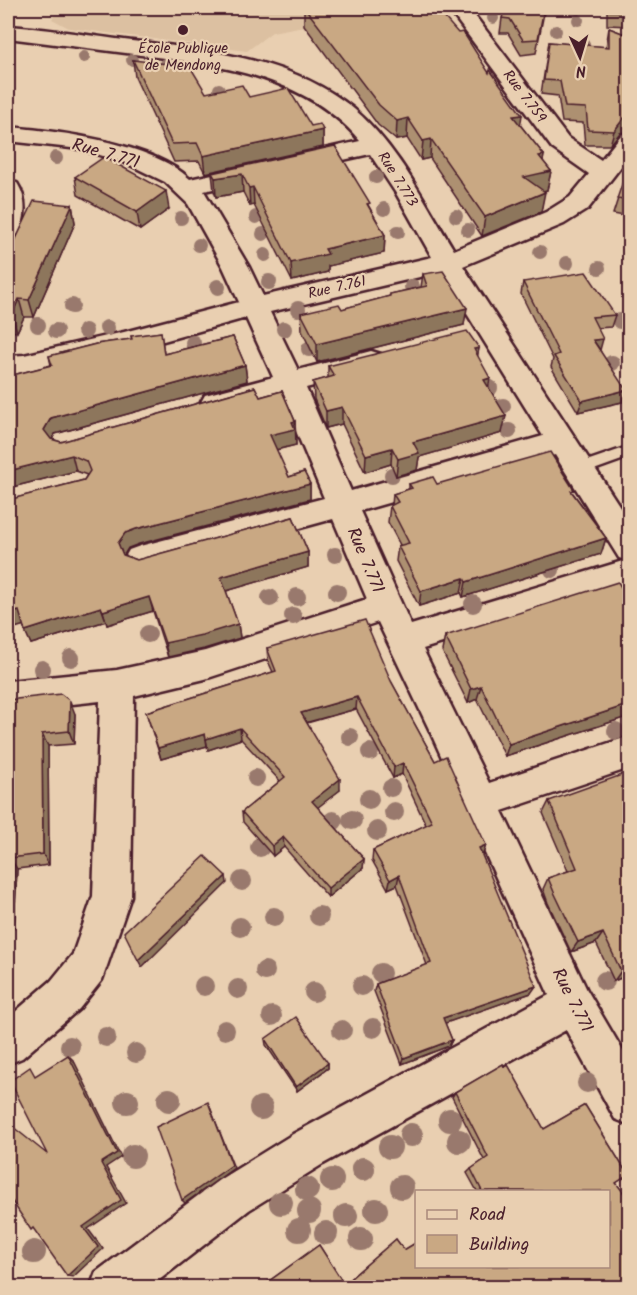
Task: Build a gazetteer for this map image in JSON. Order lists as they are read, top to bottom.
{
  "streets": {
    "street": [
      "Rue 7.759",
      "Rue 7.771",
      "Rue 7.773",
      "Rue 7.761"
    ]
  },
  "crossings": [
    ["Rue 7.759", "Rue 7.761"],
    ["Rue 7.771", "Rue 7.761"],
    ["Rue 7.773", "Rue 7.761"]
  ],
  "places": ["École Publique de Mendong"],
  "legend": ["Road", "Building"],
  "north": "bottom"
}
